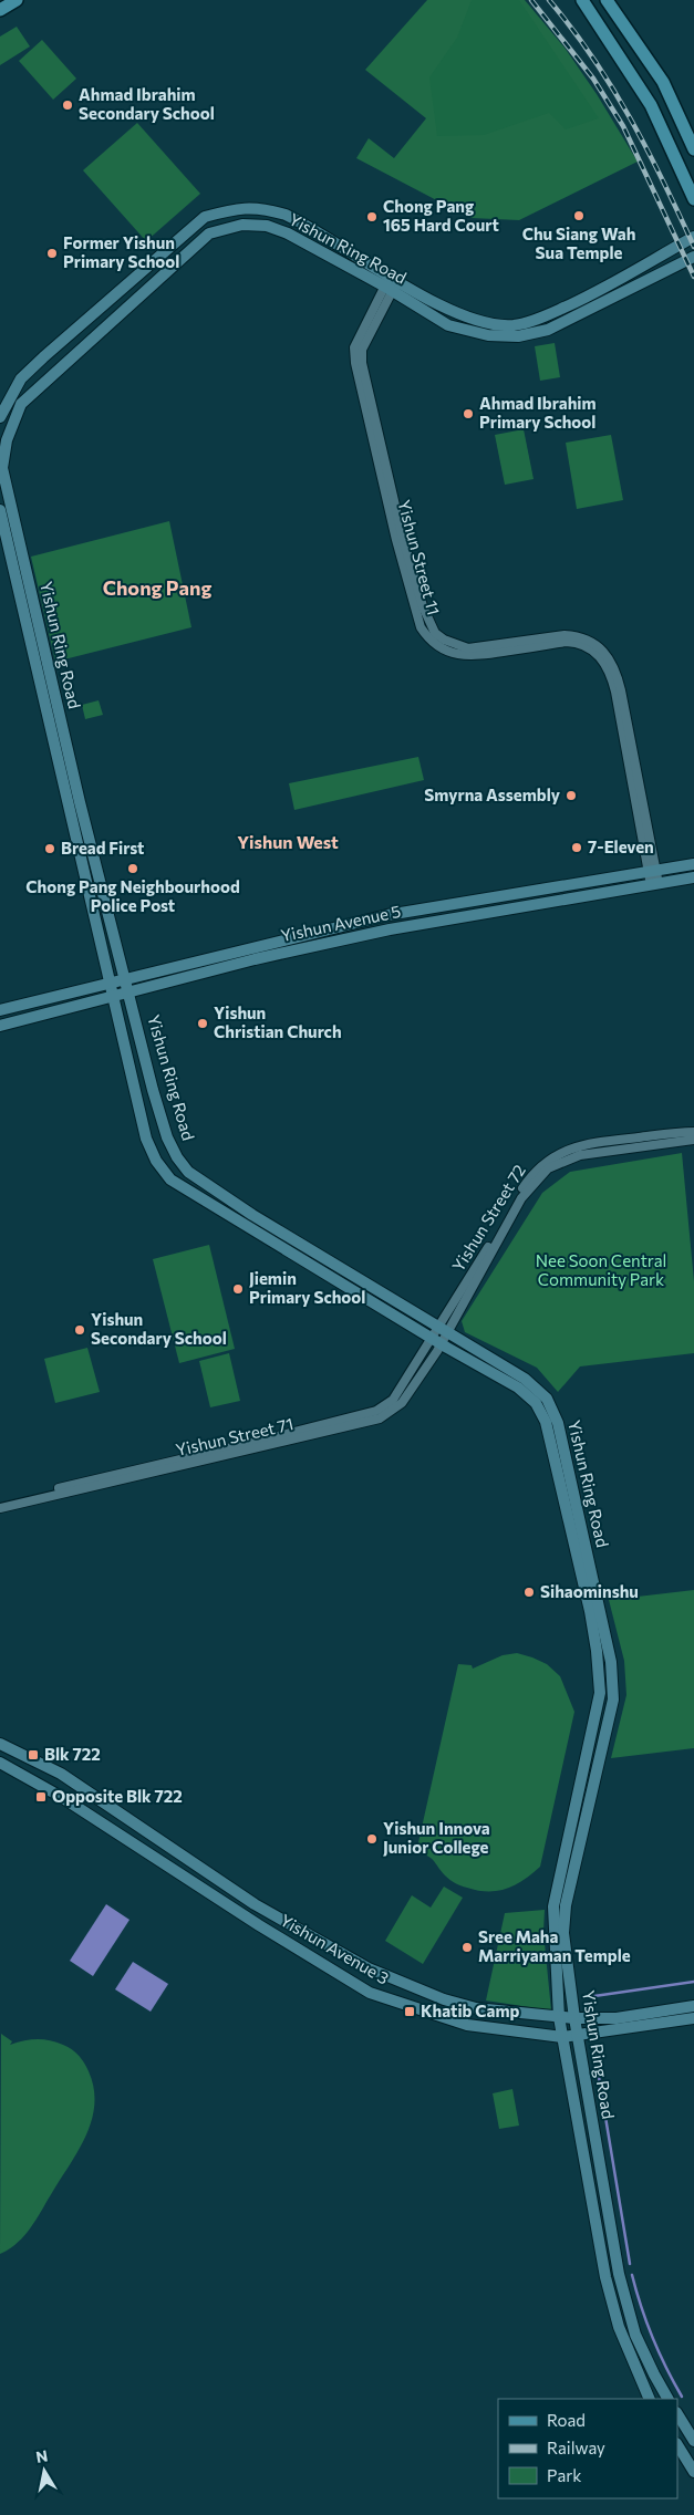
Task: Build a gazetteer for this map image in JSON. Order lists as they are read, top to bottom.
{
  "streets": {
    "main road": ["Yishun Ring Road", "Yishun Avenue 5", "Yishun Avenue 3"],
    "street": ["Yishun Street 11", "Yishun Street 72", "Yishun Street 71"]
  },
  "crossings": [
    ["Yishun Ring Road", "Yishun Street 11"],
    ["Yishun Ring Road", "Yishun Avenue 5"],
    ["Yishun Ring Road", "Yishun Street 72"],
    ["Yishun Ring Road", "Yishun Street 71"],
    ["Yishun Ring Road", "Yishun Avenue 3"],
    ["Yishun Street 11", "Yishun Avenue 5"],
    ["Yishun Street 72", "Yishun Street 71"]
  ],
  "districts": ["Chong Pang", "Yishun West"],
  "parks": ["Nee Soon Central Community Park"],
  "places": {
    "other": [
      "Ahmad Ibrahim Secondary School",
      "Chu Siang Wah Sua Temple",
      "Chong Pang 165 Hard Court",
      "Former Yishun Primary School",
      "Ahmad Ibrahim Primary School",
      "Smyrna Assembly",
      "7-Eleven",
      "Bread First",
      "Chong Pang Neighbourhood Police Post",
      "Yishun Christian Church",
      "Jiemin Primary School",
      "Yishun Secondary School",
      "Sihaominshu",
      "Yishun Innova Junior College",
      "Sree Maha Marriyaman Temple"
    ],
    "transit": ["Blk 722", "Opposite Blk 722", "Khatib Camp"]
  },
  "legend": ["Road", "Railway", "Park"],
  "north": "top"
}
